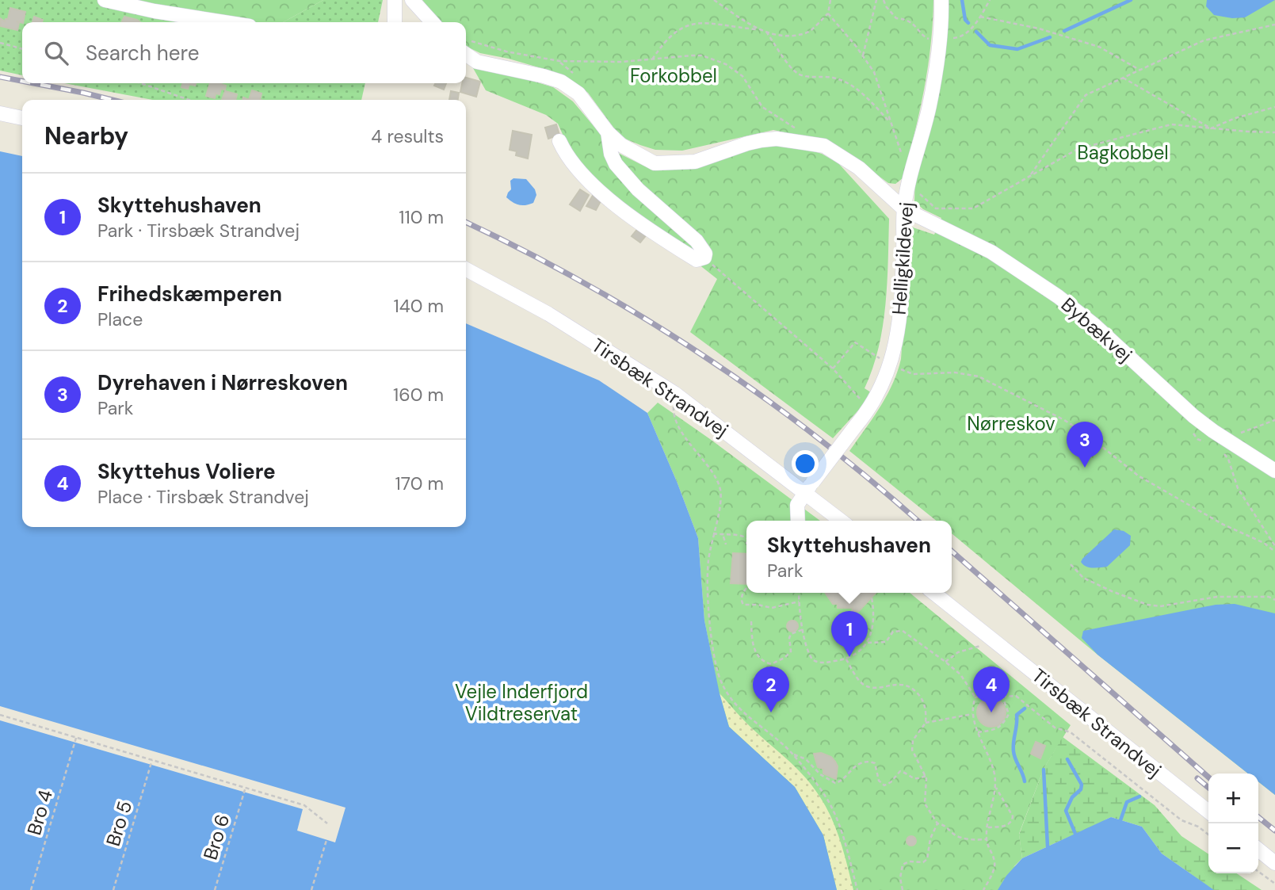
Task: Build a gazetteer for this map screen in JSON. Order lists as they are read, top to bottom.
{
  "streets": {
    "street": ["Helligkildevej", "Bybækvej", "Tirsbæk Strandvej"],
    "path": ["Bro 4", "Bro 5", "Bro 6"]
  },
  "crossings": [
    ["Helligkildevej", "Bybækvej"],
    ["Helligkildevej", "Tirsbæk Strandvej"]
  ],
  "parks": [
    "Forkobbel",
    "Bagkobbel",
    "Nørreskov",
    "Vejle Inderfjord Vildtreservat"
  ],
  "page": {
    "search": "Search here",
    "heading": ["Nearby", "4 results"],
    "list": [
      {
        "mark": "1",
        "name": "Skyttehushaven",
        "note": "Park · Tirsbæk Strandvej",
        "value": "110 m"
      },
      {
        "mark": "2",
        "name": "Frihedskæmperen",
        "note": "Place",
        "value": "140 m"
      },
      {
        "mark": "3",
        "name": "Dyrehaven i Nørreskoven",
        "note": "Park",
        "value": "160 m"
      },
      {
        "mark": "4",
        "name": "Skyttehus Voliere",
        "note": "Place · Tirsbæk Strandvej",
        "value": "170 m"
      }
    ],
    "pins": [
      "3",
      "1",
      "2",
      "4"
    ],
    "popup": ["Skyttehushaven", "Park"],
    "map_buttons": ["+", "−"]
  }
}
